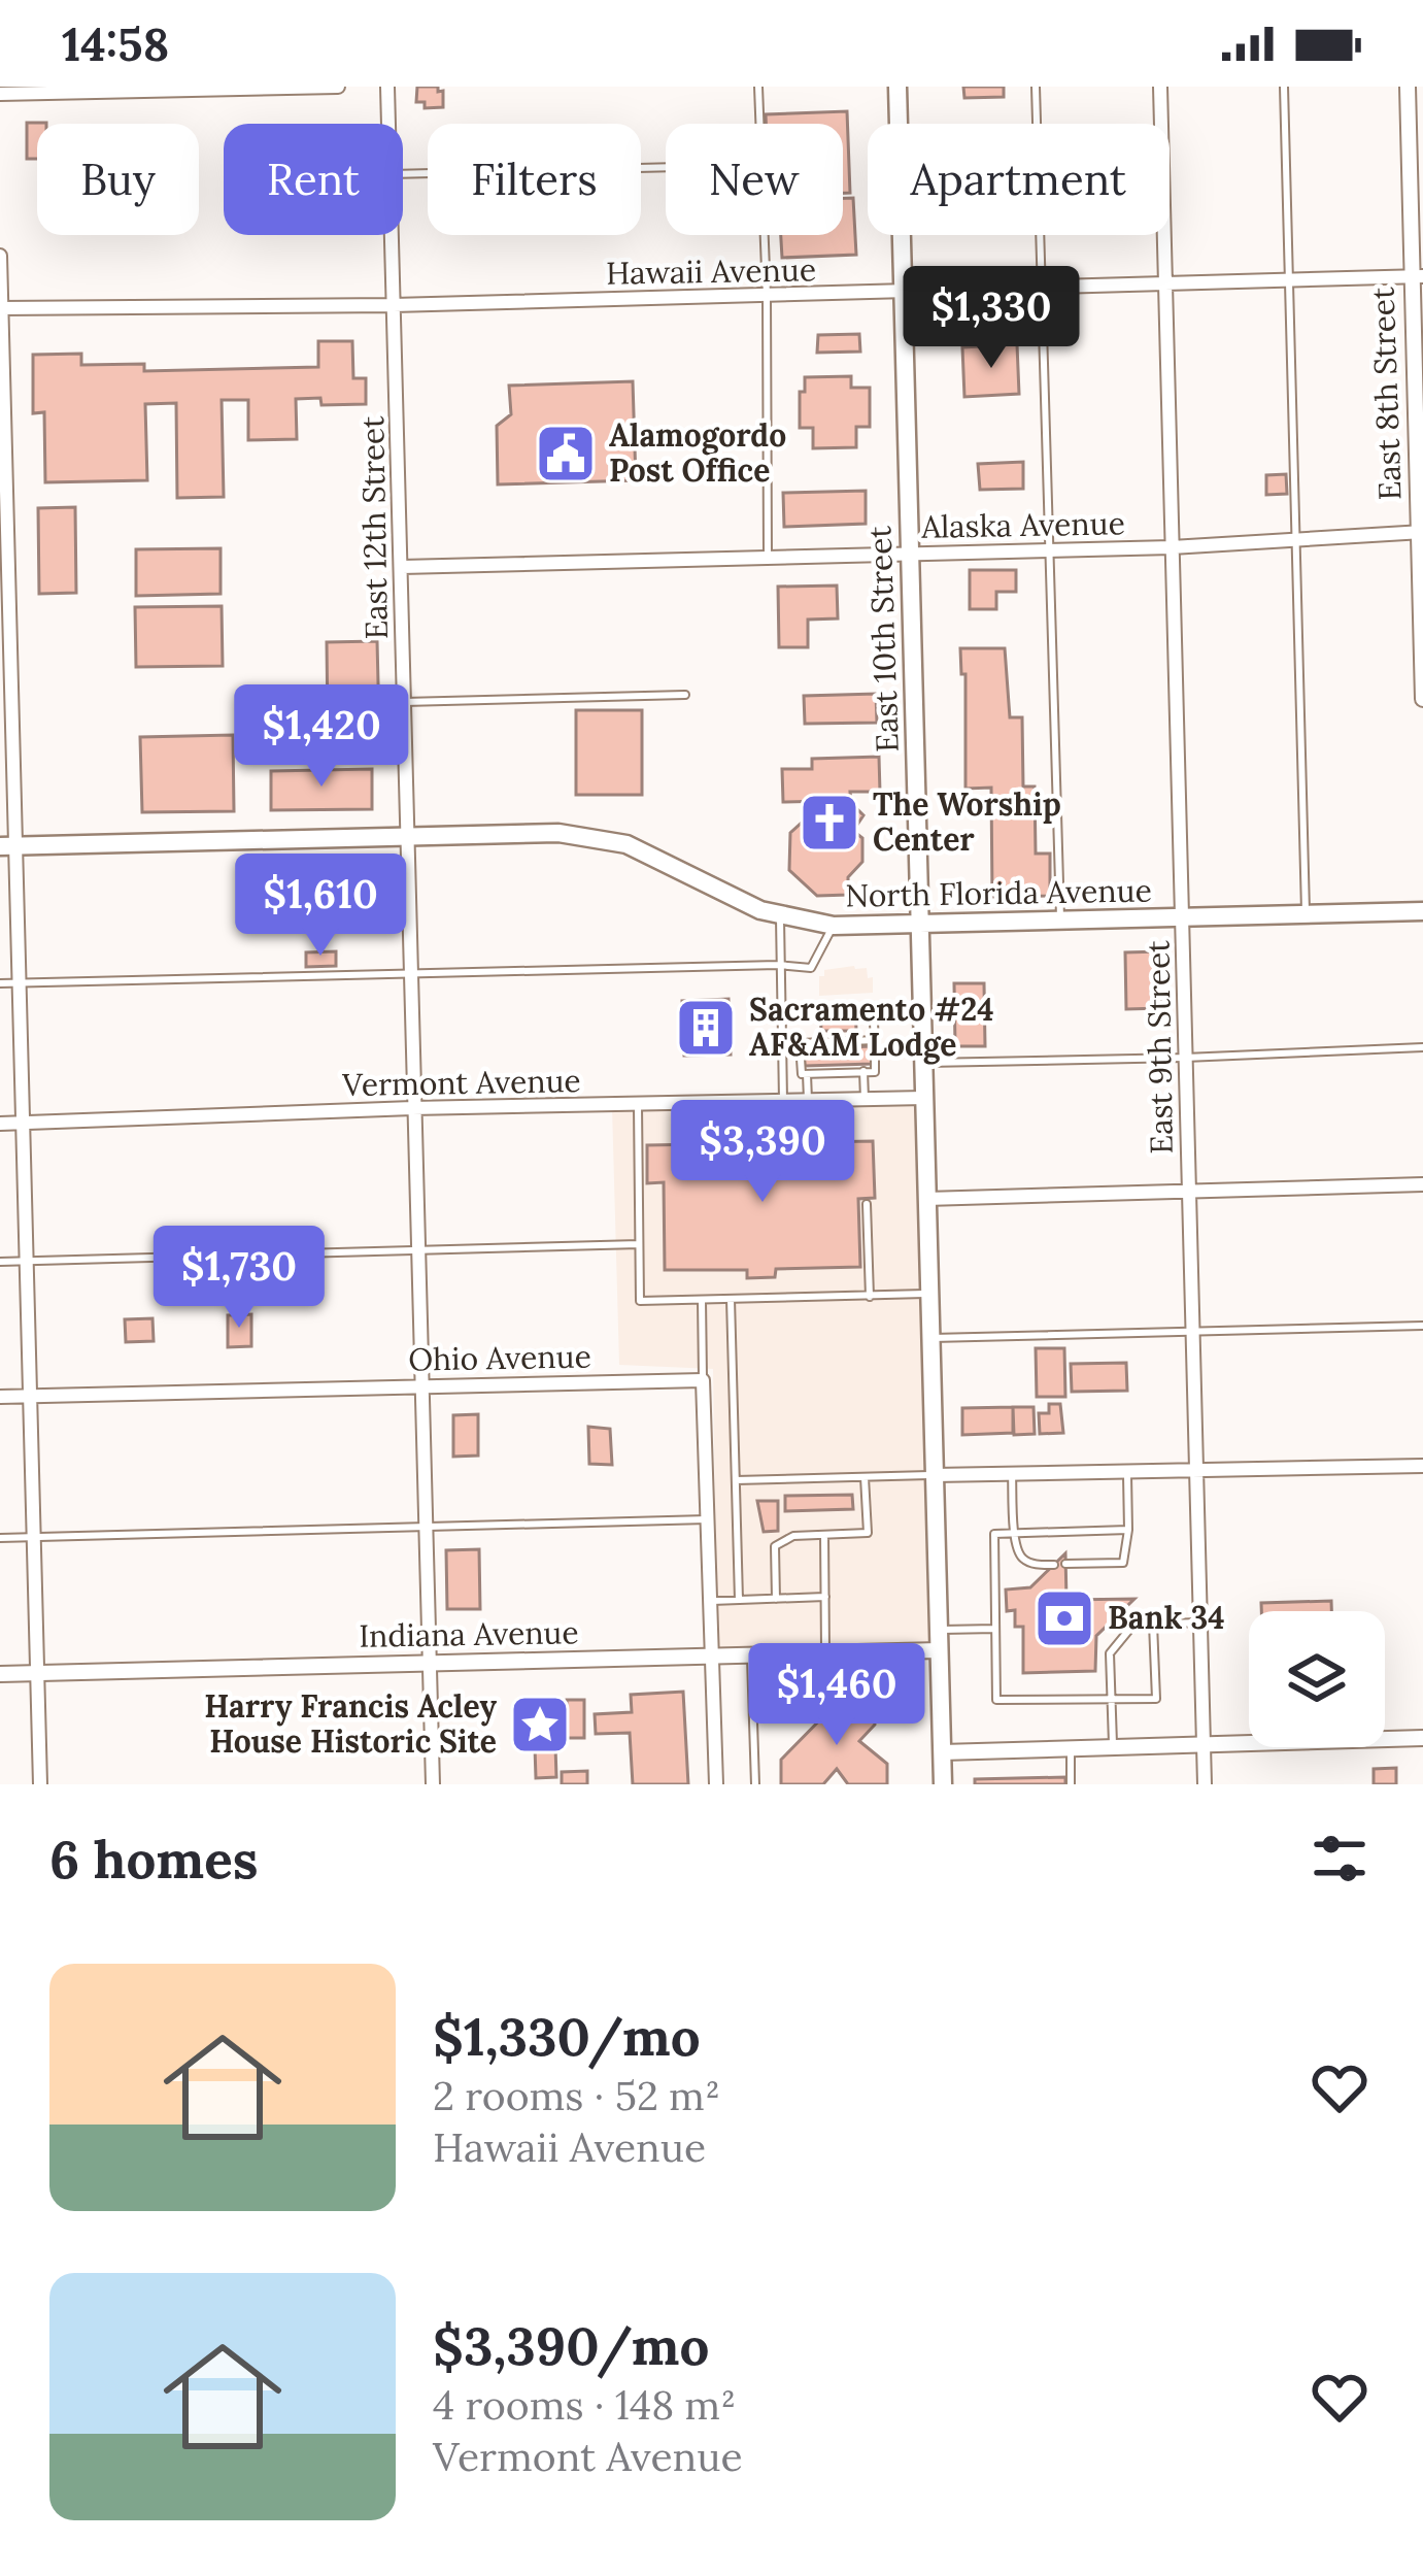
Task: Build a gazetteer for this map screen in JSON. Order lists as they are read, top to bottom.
{
  "streets": {
    "main road": ["East 10th Street", "North Florida Avenue"],
    "street": [
      "Hawaii Avenue",
      "East 8th Street",
      "Alaska Avenue",
      "East 12th Street",
      "East 9th Street",
      "Vermont Avenue",
      "Ohio Avenue",
      "Indiana Avenue"
    ]
  },
  "crossings": [
    ["Hawaii Avenue", "East 8th Street"],
    ["Hawaii Avenue", "East 12th Street"],
    ["Hawaii Avenue", "East 10th Street"],
    ["Hawaii Avenue", "East 9th Street"],
    ["East 8th Street", "Alaska Avenue"],
    ["Alaska Avenue", "East 12th Street"],
    ["Alaska Avenue", "East 10th Street"],
    ["Alaska Avenue", "East 9th Street"],
    ["East 12th Street", "North Florida Avenue"],
    ["East 12th Street", "Vermont Avenue"],
    ["East 12th Street", "Ohio Avenue"],
    ["East 12th Street", "Indiana Avenue"],
    ["East 10th Street", "North Florida Avenue"],
    ["East 10th Street", "Vermont Avenue"],
    ["East 10th Street", "Indiana Avenue"],
    ["North Florida Avenue", "East 9th Street"]
  ],
  "places": {
    "public building": ["Alamogordo Post Office"],
    "church": ["The Worship Center"],
    "building": ["Sacramento #24 AF&AM Lodge"],
    "bank": ["Bank 34"],
    "place": ["Harry Francis Acley House Historic Site"]
  },
  "page": {
    "status": "14:58",
    "chip": [
      "Buy",
      "Rent",
      "Filters",
      "New",
      "Apartment"
    ],
    "price": [
      "$1,330",
      "$1,420",
      "$1,610",
      "$3,390",
      "$1,730",
      "$1,460"
    ],
    "heading": "6 homes",
    "list": [
      {
        "name": "$1,330/mo",
        "note": "2 rooms · 52 m² · Hawaii Avenue"
      },
      {
        "name": "$3,390/mo",
        "note": "4 rooms · 148 m² · Vermont Avenue"
      }
    ]
  }
}
